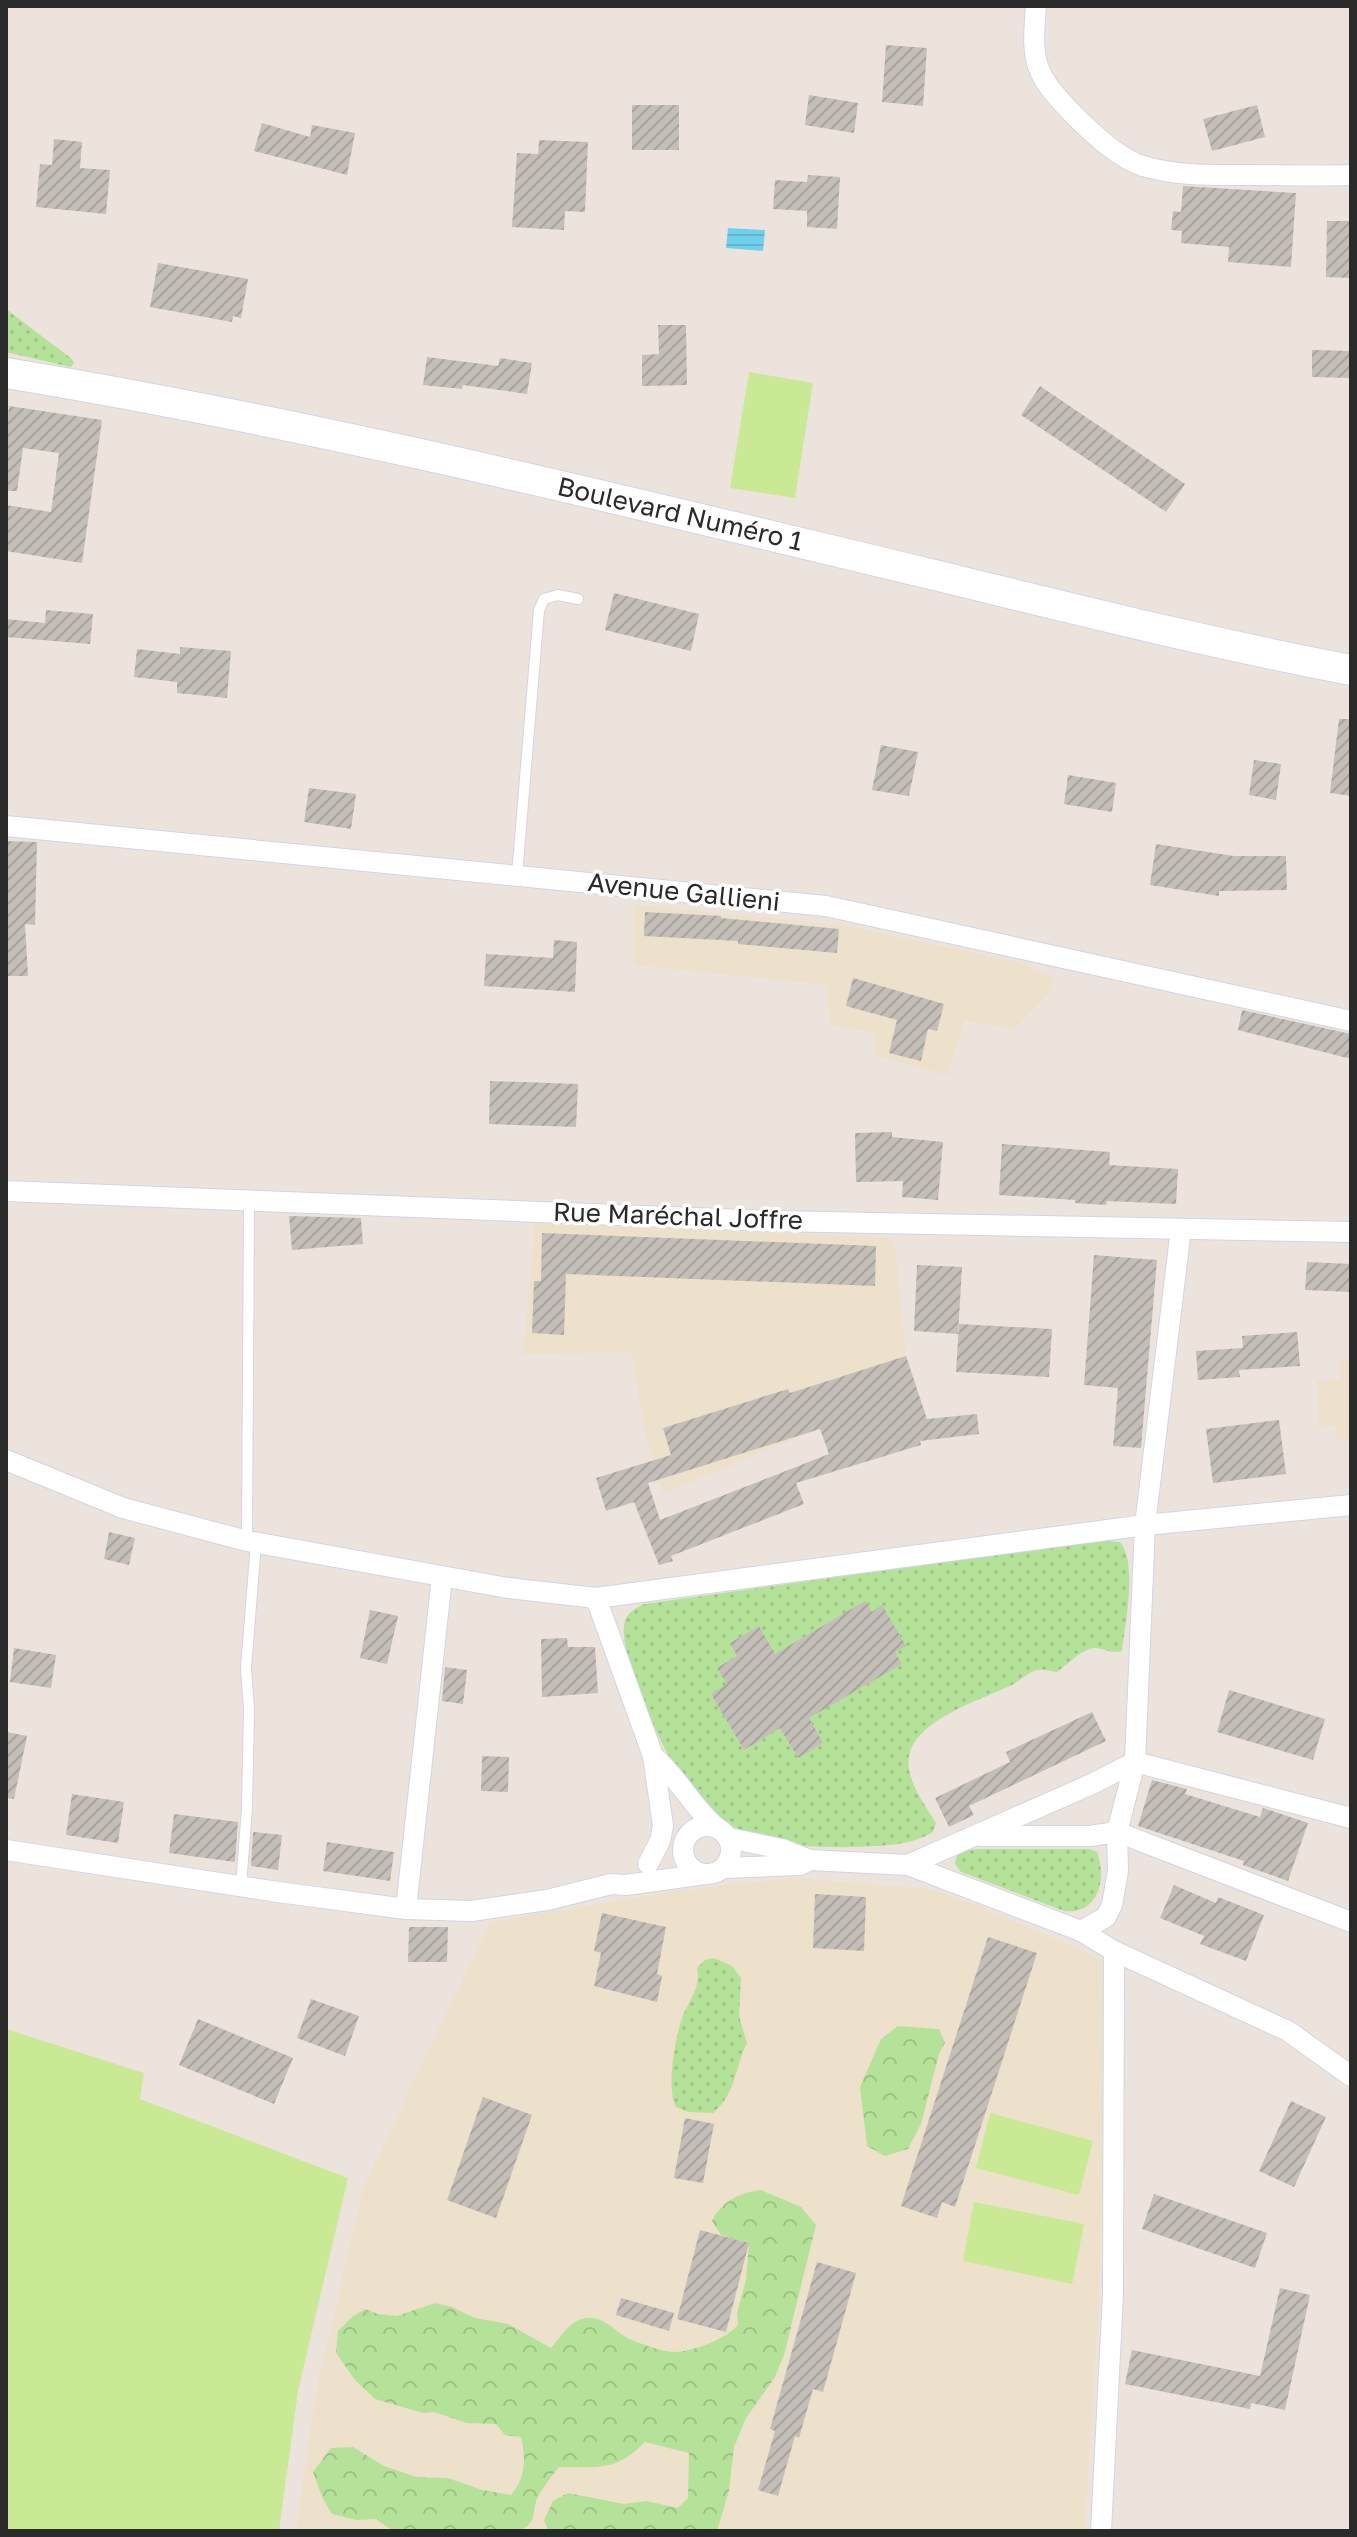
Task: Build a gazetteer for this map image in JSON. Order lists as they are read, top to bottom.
{
  "streets": {
    "main road": ["Boulevard Numéro 1"],
    "street": ["Avenue Gallieni", "Rue Maréchal Joffre"]
  }
}
